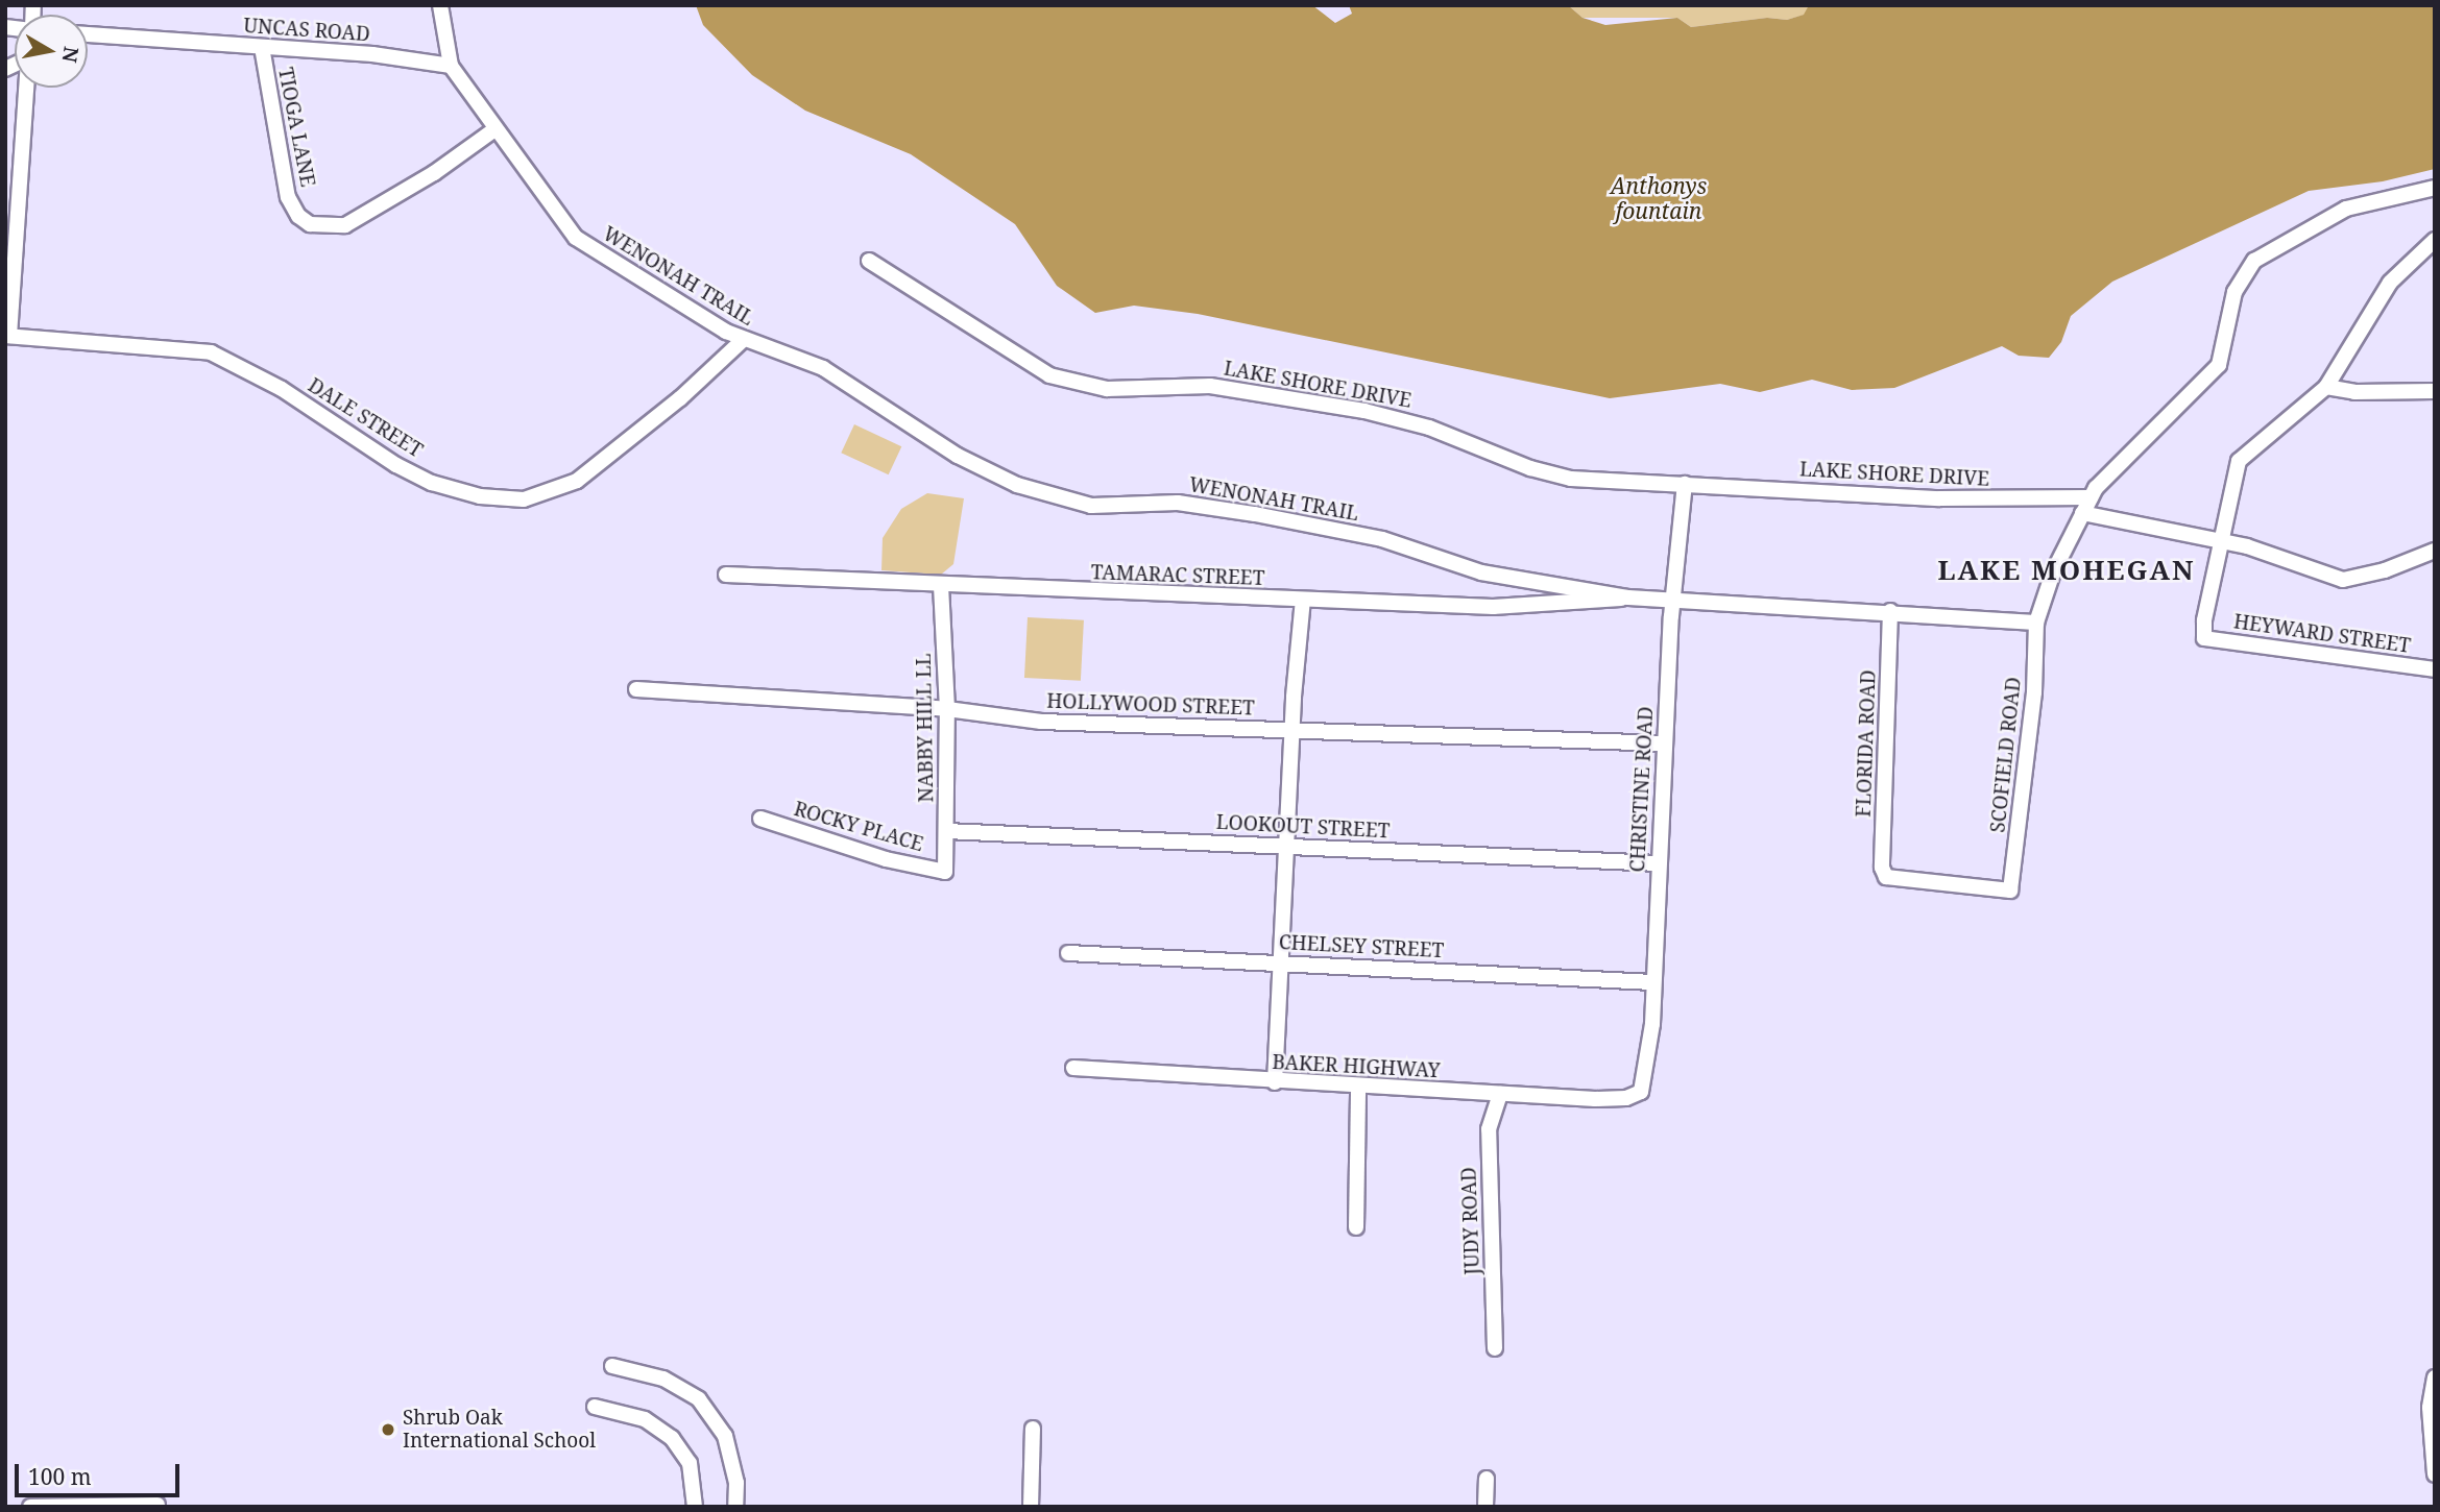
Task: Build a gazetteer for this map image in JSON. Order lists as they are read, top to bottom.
{
  "streets": {
    "street": [
      "UNCAS ROAD",
      "TIOGA LANE",
      "WENONAH TRAIL",
      "LAKE SHORE DRIVE",
      "DALE STREET",
      "TAMARAC STREET",
      "HEYWARD STREET",
      "HOLLYWOOD STREET",
      "NABBY HILL LL",
      "FLORIDA ROAD",
      "SCOFIELD ROAD",
      "CHRISTINE ROAD",
      "ROCKY PLACE",
      "LOOKOUT STREET",
      "CHELSEY STREET",
      "BAKER HIGHWAY",
      "JUDY ROAD"
    ]
  },
  "crossings": [
    ["UNCAS ROAD", "TIOGA LANE"],
    ["UNCAS ROAD", "WENONAH TRAIL"],
    ["TIOGA LANE", "WENONAH TRAIL"],
    ["WENONAH TRAIL", "DALE STREET"],
    ["WENONAH TRAIL", "TAMARAC STREET"],
    ["WENONAH TRAIL", "FLORIDA ROAD"],
    ["WENONAH TRAIL", "SCOFIELD ROAD"],
    ["WENONAH TRAIL", "CHRISTINE ROAD"],
    ["LAKE SHORE DRIVE", "SCOFIELD ROAD"],
    ["LAKE SHORE DRIVE", "CHRISTINE ROAD"],
    ["TAMARAC STREET", "NABBY HILL LL"],
    ["HOLLYWOOD STREET", "NABBY HILL LL"],
    ["HOLLYWOOD STREET", "CHRISTINE ROAD"],
    ["NABBY HILL LL", "ROCKY PLACE"],
    ["NABBY HILL LL", "LOOKOUT STREET"],
    ["FLORIDA ROAD", "SCOFIELD ROAD"],
    ["CHRISTINE ROAD", "LOOKOUT STREET"],
    ["CHRISTINE ROAD", "CHELSEY STREET"],
    ["CHRISTINE ROAD", "BAKER HIGHWAY"],
    ["BAKER HIGHWAY", "JUDY ROAD"]
  ],
  "districts": ["LAKE MOHEGAN"],
  "water": ["Anthonys fountain"],
  "places": ["Shrub Oak International School"],
  "scale_bar": "100 m",
  "north": "right"
}
